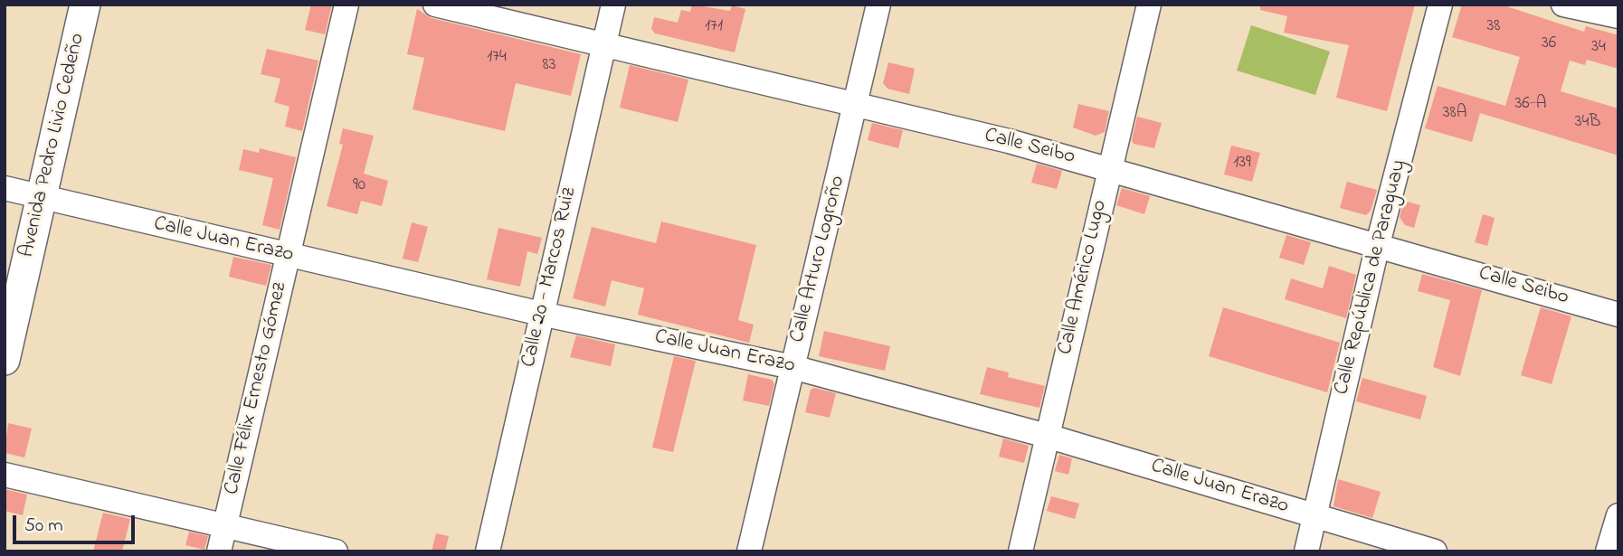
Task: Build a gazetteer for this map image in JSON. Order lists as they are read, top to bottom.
{
  "streets": {
    "main road": ["Avenida Pedro Livio Cedeño"],
    "street": [
      "Calle Seibo",
      "Calle Juan Erazo",
      "Calle Arturo Logroño",
      "Calle 20 - Marcos Ruiz",
      "Calle Américo Lugo",
      "Calle República de Paraguay",
      "Calle Félix Ernesto Gómez"
    ]
  },
  "crossings": [
    ["Avenida Pedro Livio Cedeño", "Calle Juan Erazo"],
    ["Calle Seibo", "Calle Arturo Logroño"],
    ["Calle Seibo", "Calle 20 - Marcos Ruiz"],
    ["Calle Seibo", "Calle Américo Lugo"],
    ["Calle Seibo", "Calle República de Paraguay"],
    ["Calle Juan Erazo", "Calle Arturo Logroño"],
    ["Calle Juan Erazo", "Calle 20 - Marcos Ruiz"],
    ["Calle Juan Erazo", "Calle Américo Lugo"],
    ["Calle Juan Erazo", "Calle República de Paraguay"],
    ["Calle Juan Erazo", "Calle Félix Ernesto Gómez"]
  ],
  "house_numbers": [
    "171",
    "38",
    "36",
    "34",
    "174",
    "83",
    "36-A",
    "38A",
    "34B",
    "139",
    "90"
  ],
  "scale_bar": "50 m"
}
